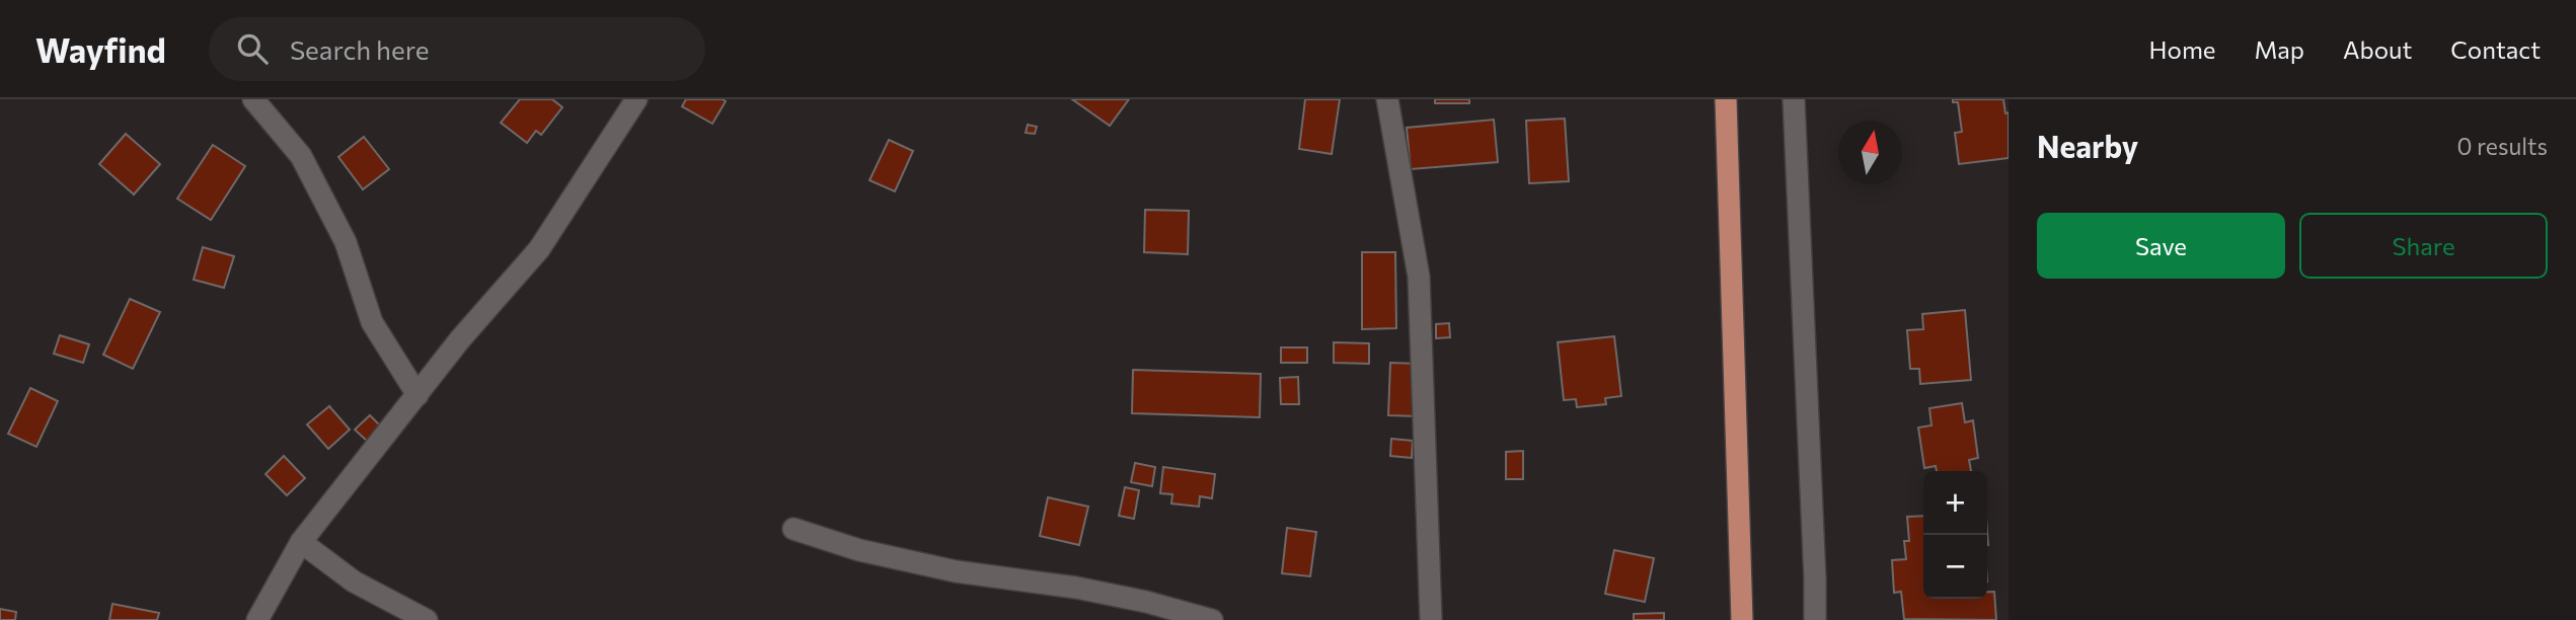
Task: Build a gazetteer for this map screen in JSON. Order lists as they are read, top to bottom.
{
  "north": "top",
  "page": {
    "header": "Wayfind",
    "search": "Search here",
    "nav": [
      "Home",
      "Map",
      "About",
      "Contact"
    ],
    "heading": ["Nearby", "0 results"],
    "buttons": ["Save", "Share"],
    "map_buttons": ["+", "−"]
  }
}
